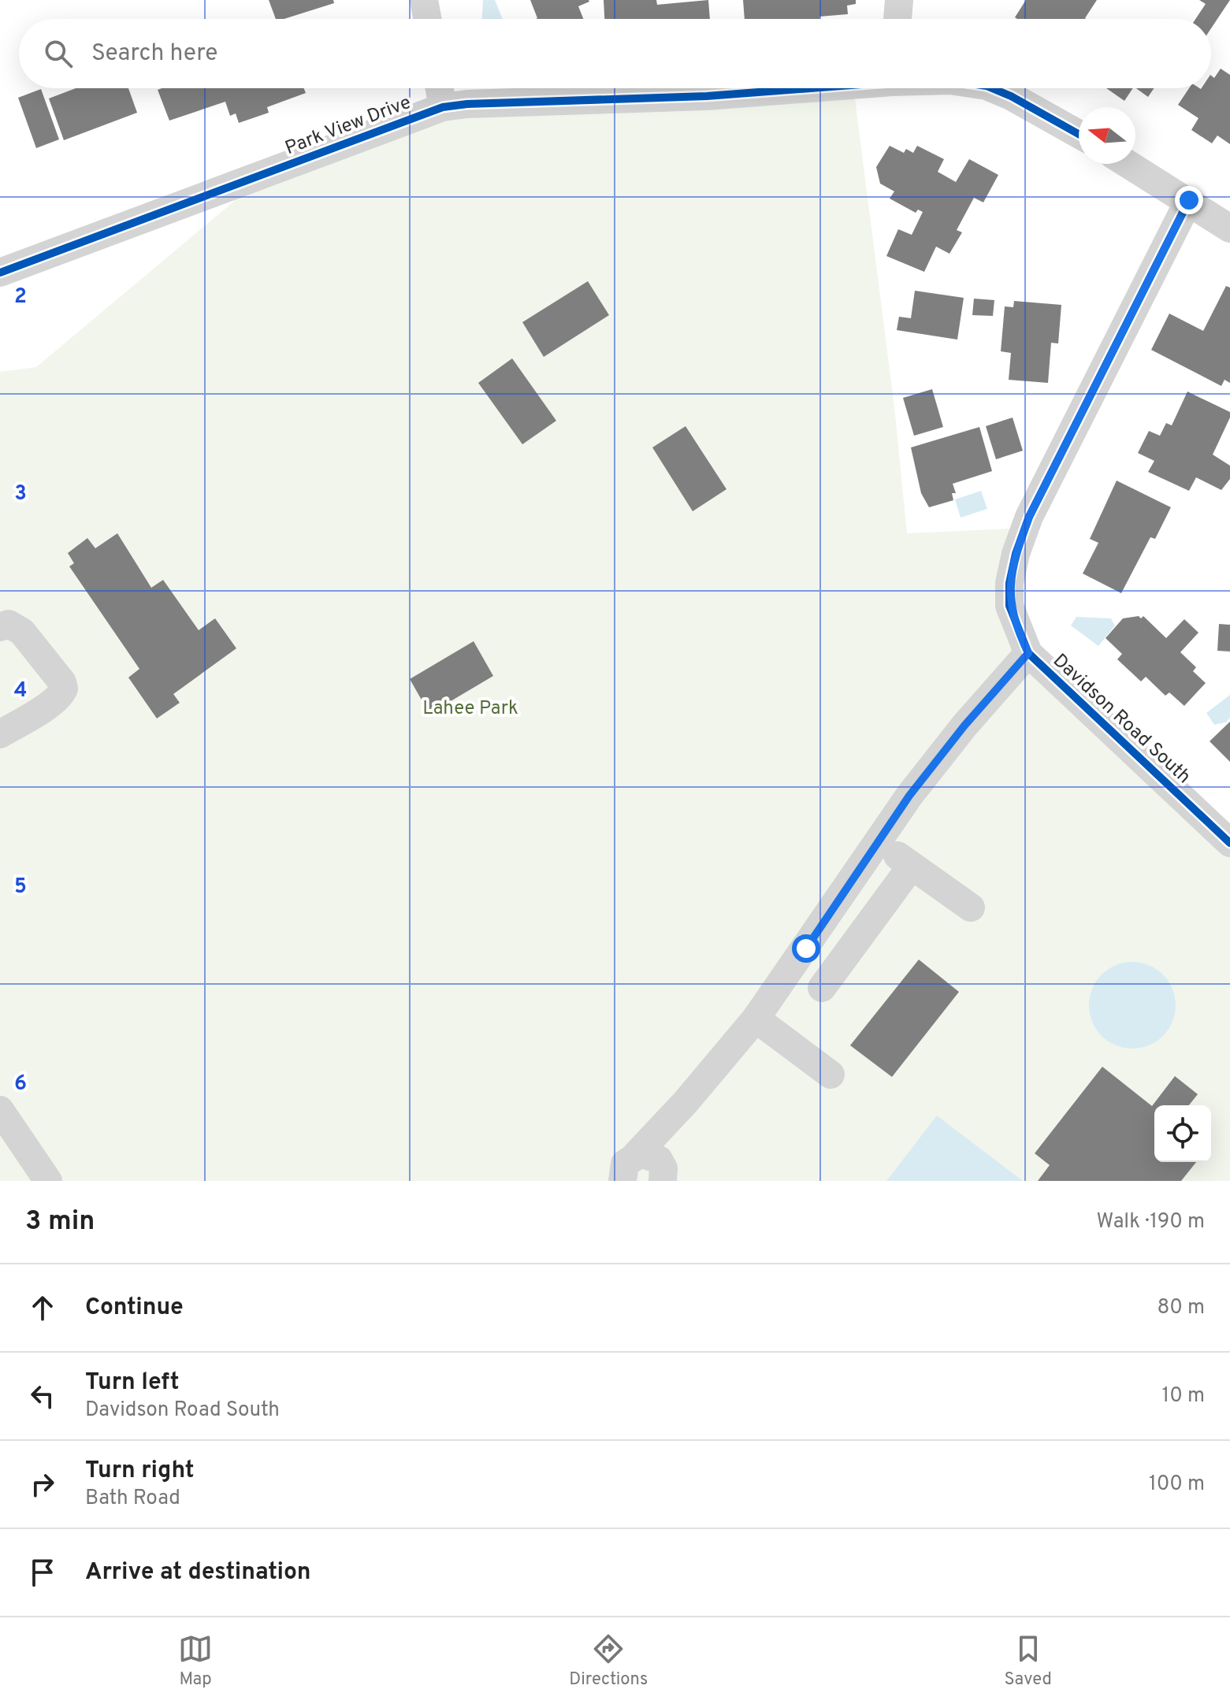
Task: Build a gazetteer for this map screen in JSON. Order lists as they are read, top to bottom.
{
  "streets": {
    "street": ["Park View Drive", "Davidson Road South"]
  },
  "parks": ["Lahee Park"],
  "north": "left",
  "page": {
    "search": "Search here",
    "heading": ["3 min", "Walk · 190 m"],
    "list": [
      ["Continue", "80 m"],
      ["Turn left", "Davidson Road South", "10 m"],
      ["Turn right", "Bath Road", "100 m"],
      "Arrive at destination"
    ],
    "nav": ["Map", "Directions", "Saved"]
  },
  "grid": {
    "rows": [
      "2",
      "3",
      "4",
      "5",
      "6"
    ]
  }
}
